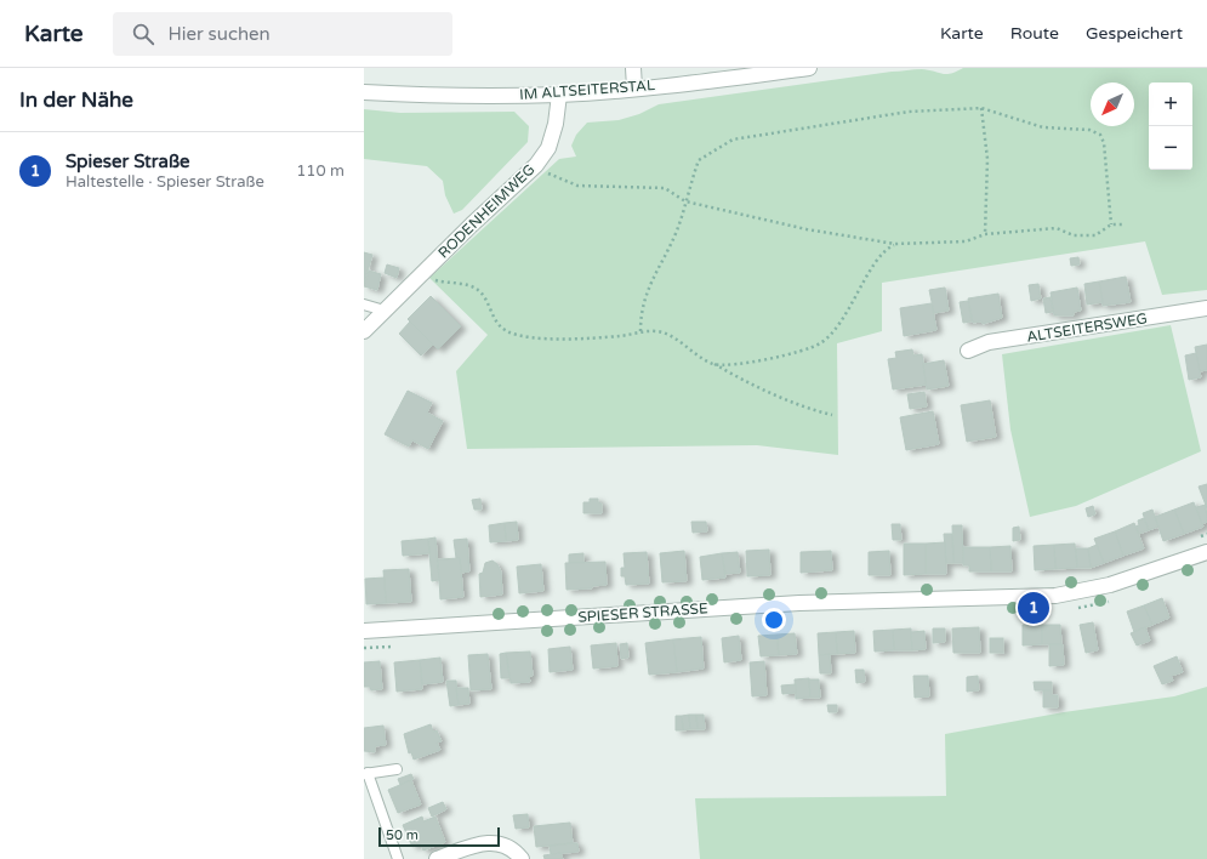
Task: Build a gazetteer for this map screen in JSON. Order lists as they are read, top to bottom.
{
  "streets": {
    "street": [
      "IM ALTSEITERSTAL",
      "RODENHEIMWEG",
      "ALTSEITERSWEG",
      "SPIESER STRASSE"
    ]
  },
  "crossings": [
    ["IM ALTSEITERSTAL", "RODENHEIMWEG"]
  ],
  "scale_bar": "50 m",
  "north": "bottom left",
  "page": {
    "header": "Karte",
    "search": "Hier suchen",
    "nav": ["Karte", "Route", "Gespeichert"],
    "heading": "In der Nähe",
    "map_buttons": ["+", "−"],
    "list": [
      {
        "mark": "1",
        "name": "Spieser Straße",
        "note": "Haltestelle · Spieser Straße",
        "value": "110 m"
      }
    ],
    "pins": "1",
    "scale": "50 m"
  }
}
